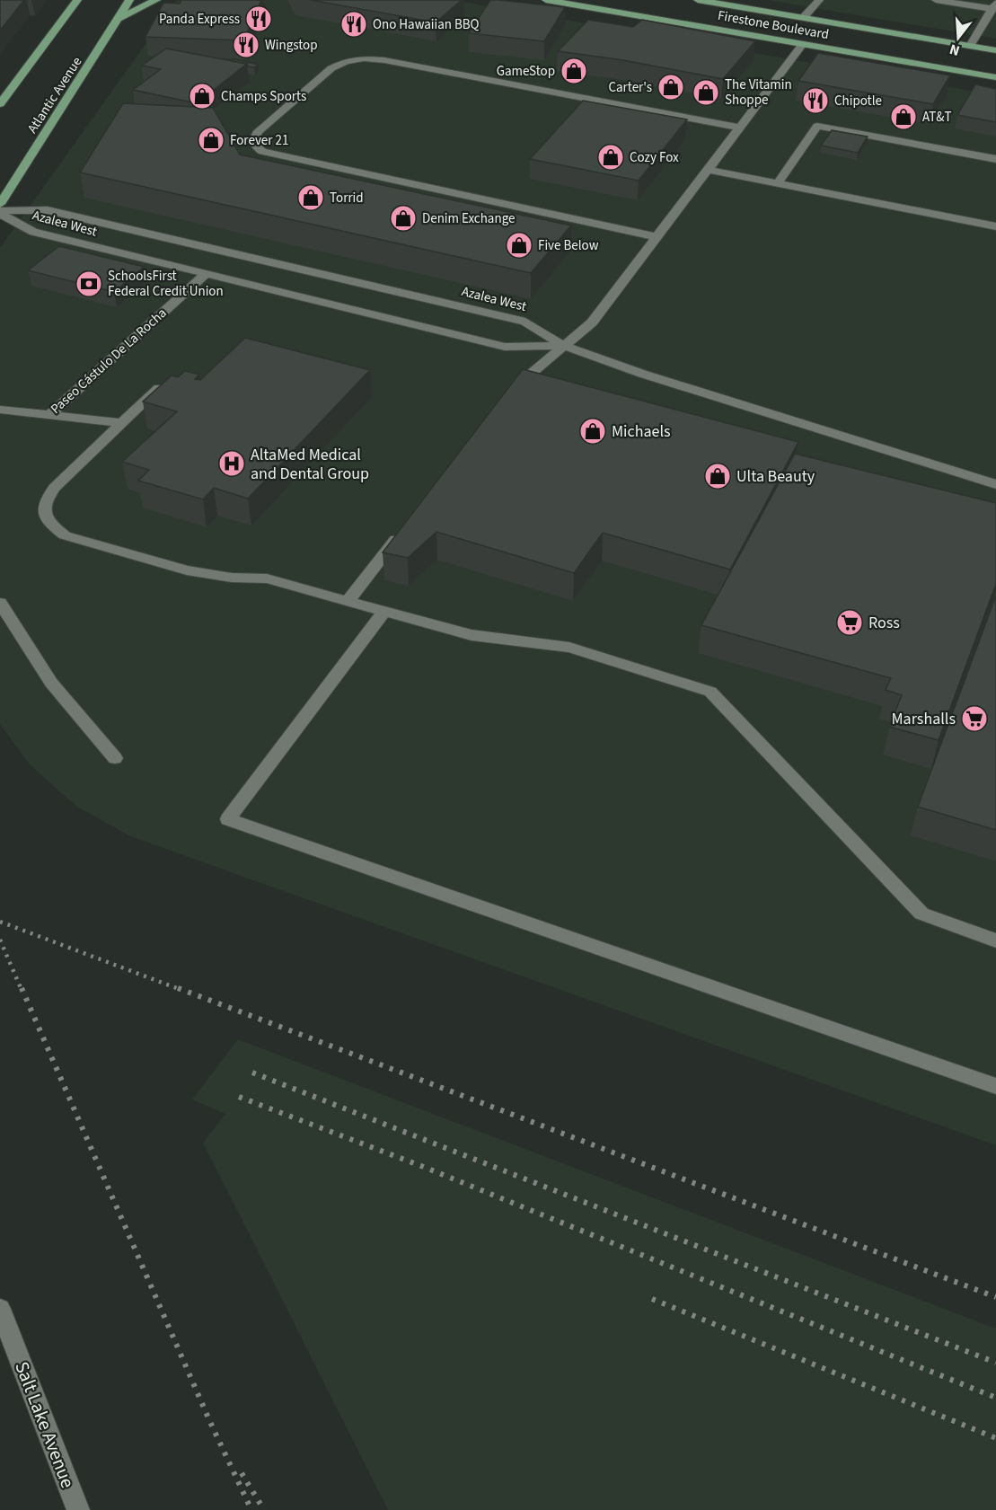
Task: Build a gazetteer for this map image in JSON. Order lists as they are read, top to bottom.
{
  "streets": {
    "main road": ["Firestone Boulevard", "Atlantic Avenue"],
    "street": ["Azalea West", "Paseo Cástulo De La Rocha", "Salt Lake Avenue"]
  },
  "crossings": [
    ["Azalea West", "Paseo Cástulo De La Rocha"]
  ],
  "places": {
    "restaurant": [
      "Panda Express",
      "Ono Hawaiian BBQ",
      "Wingstop",
      "Chipotle"
    ],
    "shop": [
      "GameStop",
      "Carter's",
      "The Vitamin Shoppe",
      "Champs Sports",
      "AT&T",
      "Forever 21",
      "Cozy Fox",
      "Torrid",
      "Denim Exchange",
      "Five Below",
      "Michaels",
      "Ulta Beauty"
    ],
    "bank": ["SchoolsFirst Federal Credit Union"],
    "hospital": ["AltaMed Medical and Dental Group"],
    "supermarket": ["Ross", "Marshalls"]
  },
  "north": "bottom"
}
